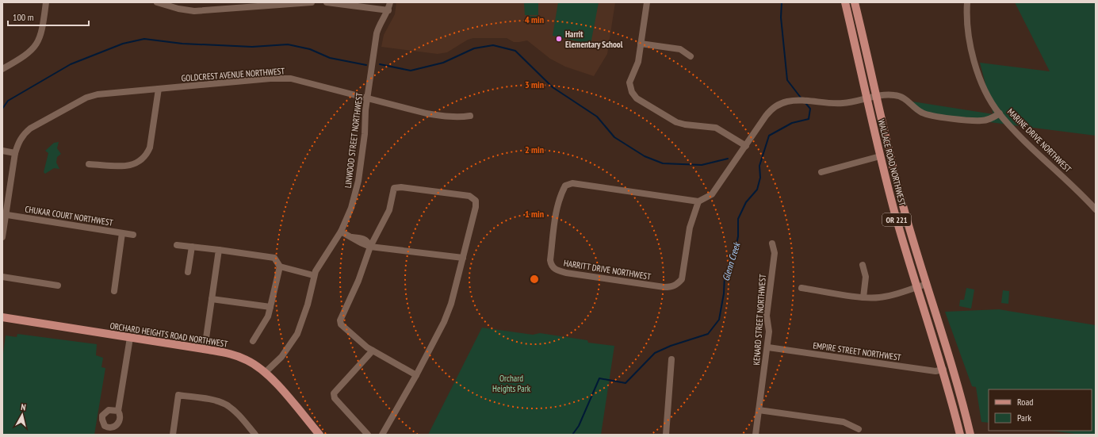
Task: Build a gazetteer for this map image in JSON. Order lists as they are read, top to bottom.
{
  "streets": {
    "main road": ["WALLACE ROAD NORTHWEST", "OR 221", "ORCHARD HEIGHTS ROAD NORTHWEST"],
    "street": [
      "GOLDCREST AVENUE NORTHWEST",
      "LINWOOD STREET NORTHWEST",
      "MARINE DRIVE NORTHWEST",
      "CHUKAR COURT NORTHWEST",
      "HARRITT DRIVE NORTHWEST",
      "KENARD STREET NORTHWEST",
      "EMPIRE STREET NORTHWEST"
    ]
  },
  "crossings": [
    ["GOLDCREST AVENUE NORTHWEST", "LINWOOD STREET NORTHWEST"],
    ["GOLDCREST AVENUE NORTHWEST", "CHUKAR COURT NORTHWEST"],
    ["LINWOOD STREET NORTHWEST", "ORCHARD HEIGHTS ROAD NORTHWEST"],
    ["WALLACE ROAD NORTHWEST", "EMPIRE STREET NORTHWEST"],
    ["KENARD STREET NORTHWEST", "EMPIRE STREET NORTHWEST"]
  ],
  "water": ["Glenn Creek"],
  "parks": ["Orchard Heights Park"],
  "places": ["Harrit Elementary School"],
  "legend": ["Road", "Park"],
  "scale_bar": "100 m",
  "north": "top",
  "rings": [
    "4 min",
    "3 min",
    "2 min",
    "1 min"
  ]
}
